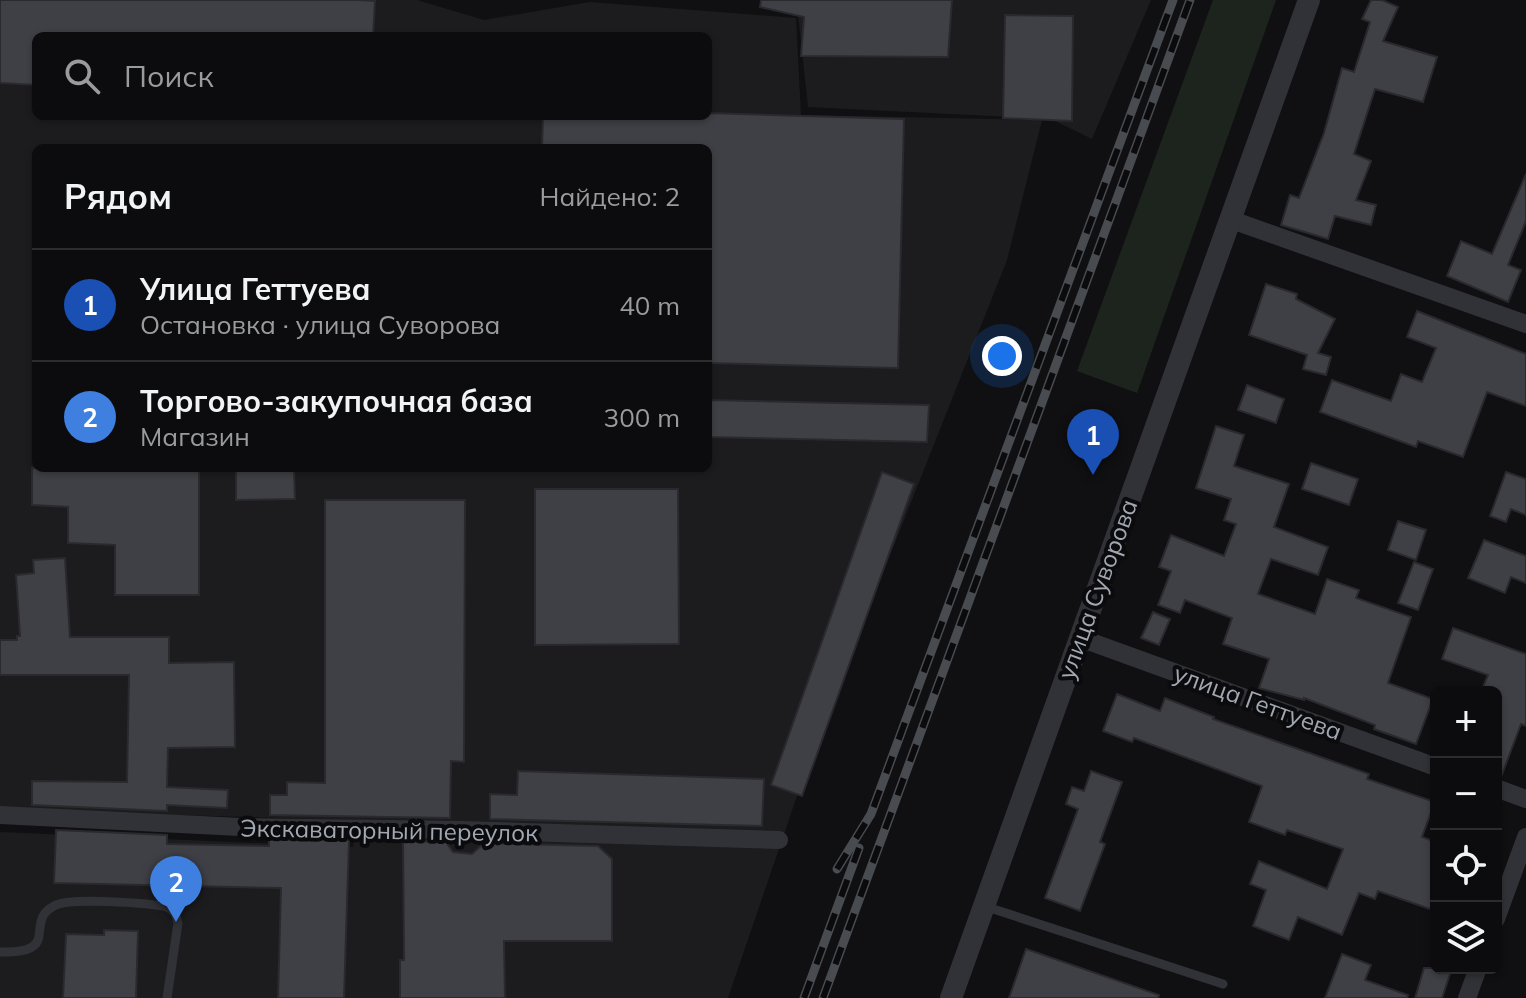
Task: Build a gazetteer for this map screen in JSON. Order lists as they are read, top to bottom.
{
  "streets": {
    "street": ["улица Суворова", "улица Геттуева", "Экскаваторный переулок"]
  },
  "crossings": [
    ["улица Суворова", "улица Геттуева"]
  ],
  "page": {
    "search": "Поиск",
    "heading": ["Рядом", "Найдено: 2"],
    "list": [
      {
        "mark": "1",
        "name": "Улица Геттуева",
        "note": "Остановка · улица Суворова",
        "value": "40 m"
      },
      {
        "mark": "2",
        "name": "Торгово-закупочная база",
        "note": "Магазин",
        "value": "300 m"
      }
    ],
    "pins": ["1", "2"],
    "map_buttons": ["+", "−"]
  }
}
